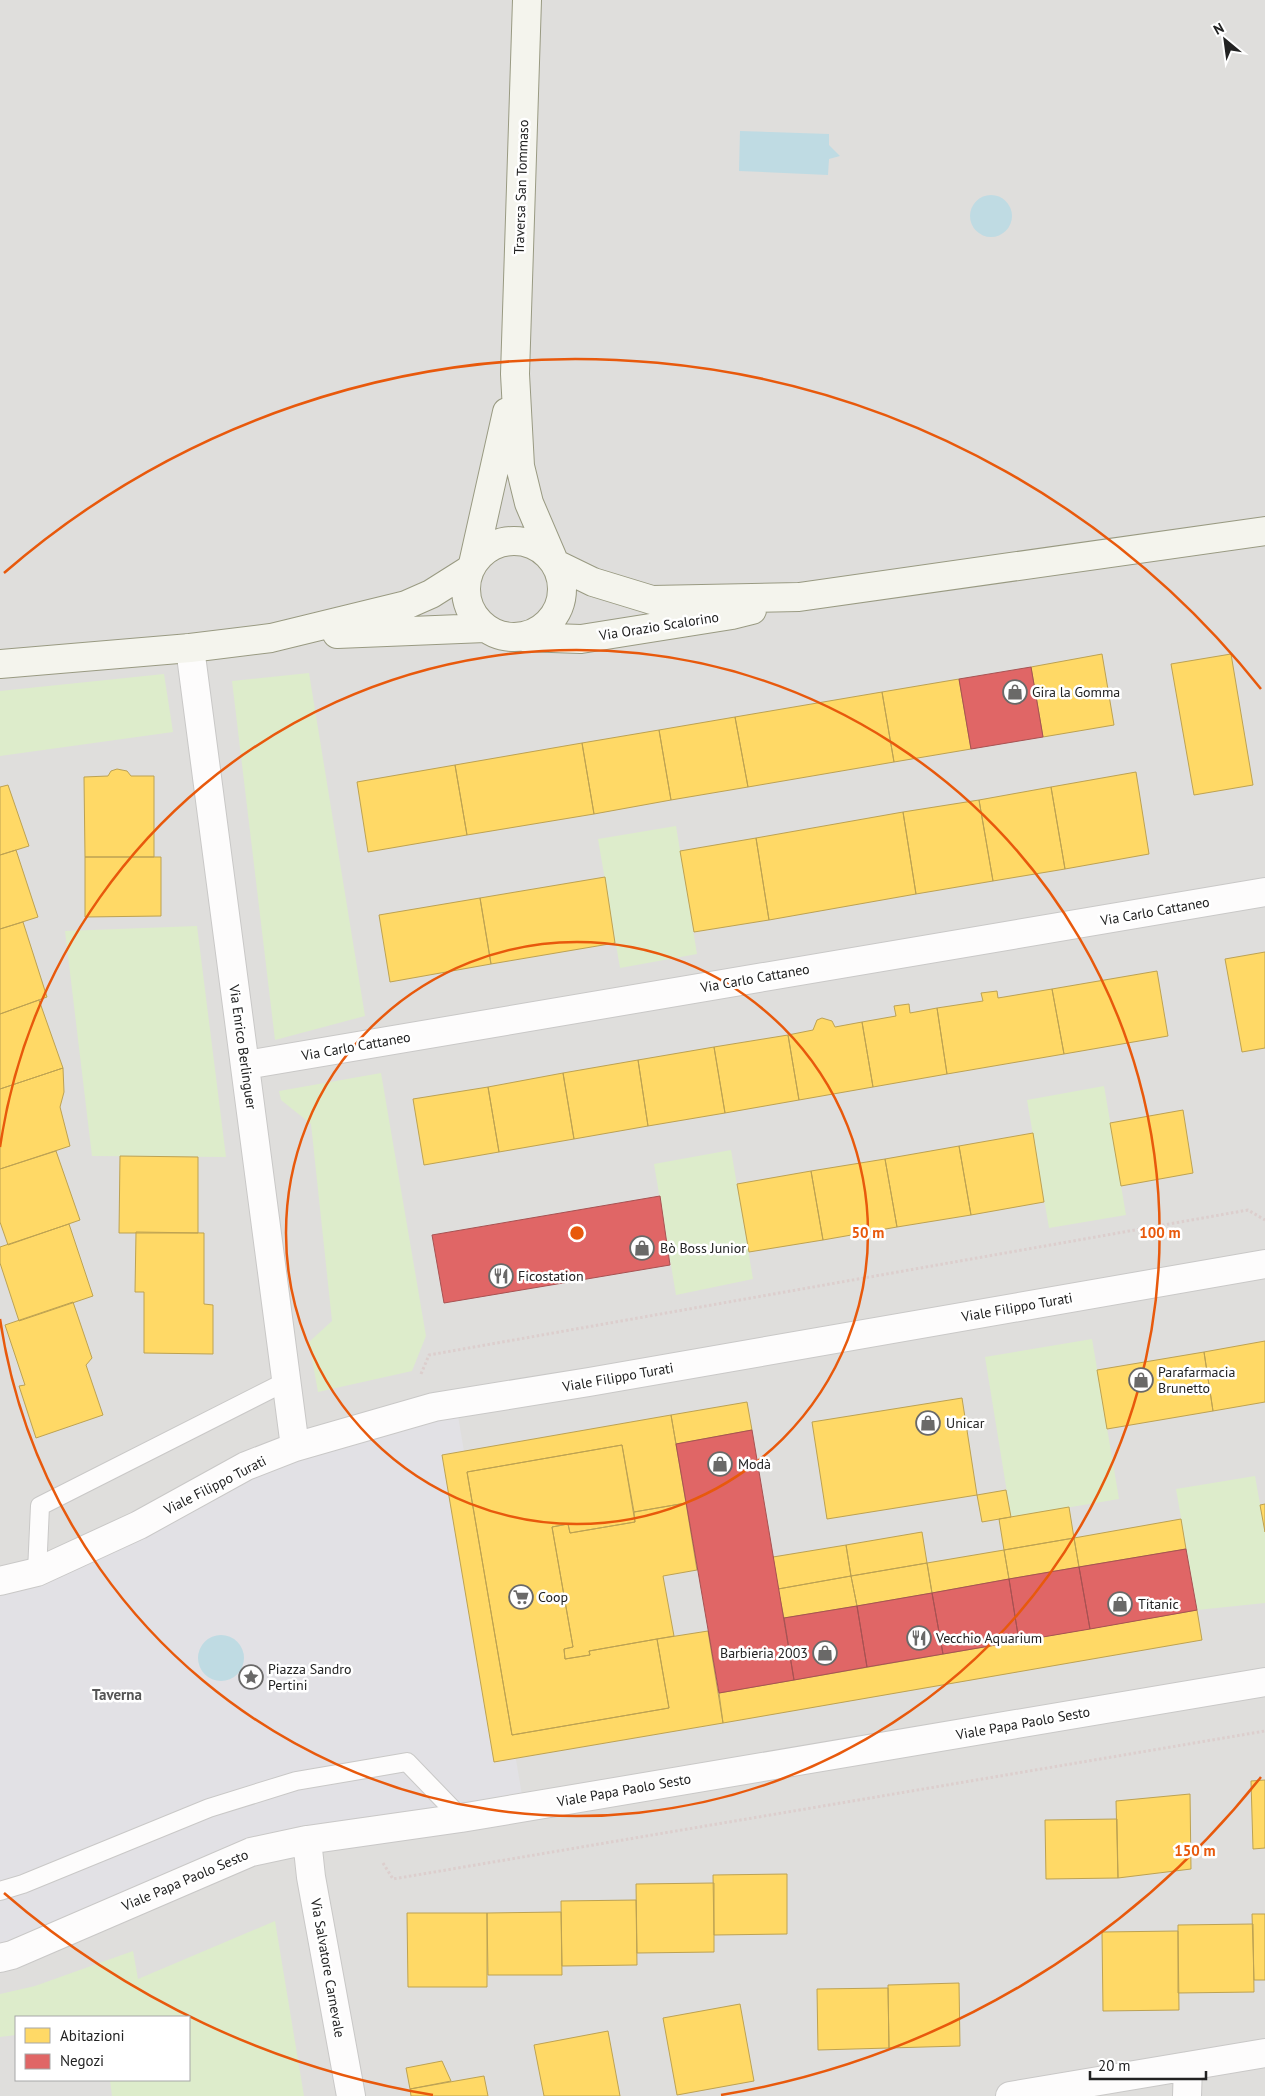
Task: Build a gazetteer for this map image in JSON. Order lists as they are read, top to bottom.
{
  "streets": {
    "main road": ["Traversa San Tommaso", "Via Orazio Scalorino"],
    "street": [
      "Via Carlo Cattaneo",
      "Via Enrico Berlinguer",
      "Viale Filippo Turati",
      "Viale Papa Paolo Sesto",
      "Via Salvatore Carnevale"
    ]
  },
  "crossings": [
    ["Via Carlo Cattaneo", "Via Enrico Berlinguer"],
    ["Via Enrico Berlinguer", "Viale Filippo Turati"],
    ["Viale Papa Paolo Sesto", "Via Salvatore Carnevale"]
  ],
  "districts": ["Taverna"],
  "places": {
    "shop": [
      "Gira la Gomma",
      "Bò Boss Junior",
      "Parafarmacia Brunetto",
      "Unicar",
      "Modà",
      "Titanic",
      "Barbieria 2003"
    ],
    "restaurant": ["Ficostation", "Vecchio Aquarium"],
    "supermarket": ["Coop"],
    "place": ["Piazza Sandro Pertini"]
  },
  "legend": ["Abitazioni", "Negozi"],
  "scale_bar": "20 m",
  "north": "top left",
  "rings": ["50 m", "100 m", "150 m"]
}
